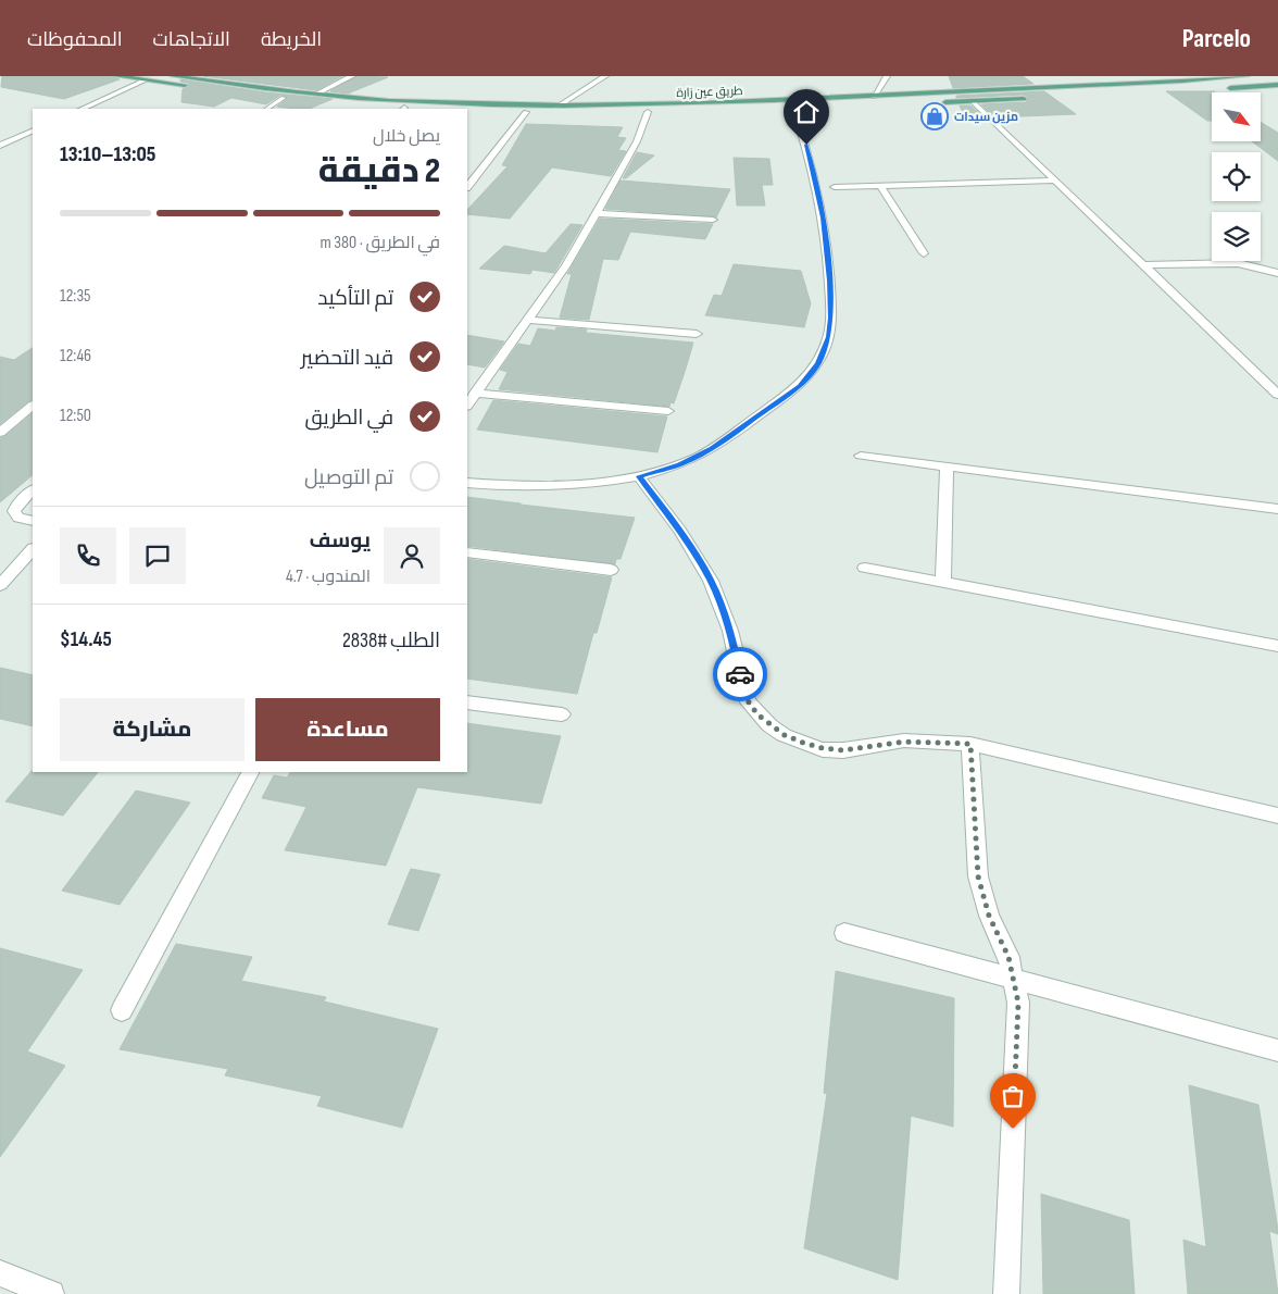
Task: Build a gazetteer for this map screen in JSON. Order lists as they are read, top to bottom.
{
  "streets": {
    "main road": ["طريق عين زارة"]
  },
  "places": {
    "shop": ["مزين سيدات"]
  },
  "north": "bottom right",
  "page": {
    "header": "Parcelo",
    "nav": ["الخريطة", "الاتجاهات", "المحفوظات"],
    "heading": ["2 دقيقة", "يصل خلال", "13:05–13:10"],
    "panel": [
      "يوسف",
      "المندوب · 4.7",
      "الطلب #2838",
      "$14.45"
    ],
    "bar": "في الطريق · 380 m",
    "list": [
      ["تم التأكيد", "12:35"],
      ["قيد التحضير", "12:46"],
      ["في الطريق", "12:50"],
      "تم التوصيل"
    ],
    "buttons": ["مساعدة", "مشاركة"]
  }
}
